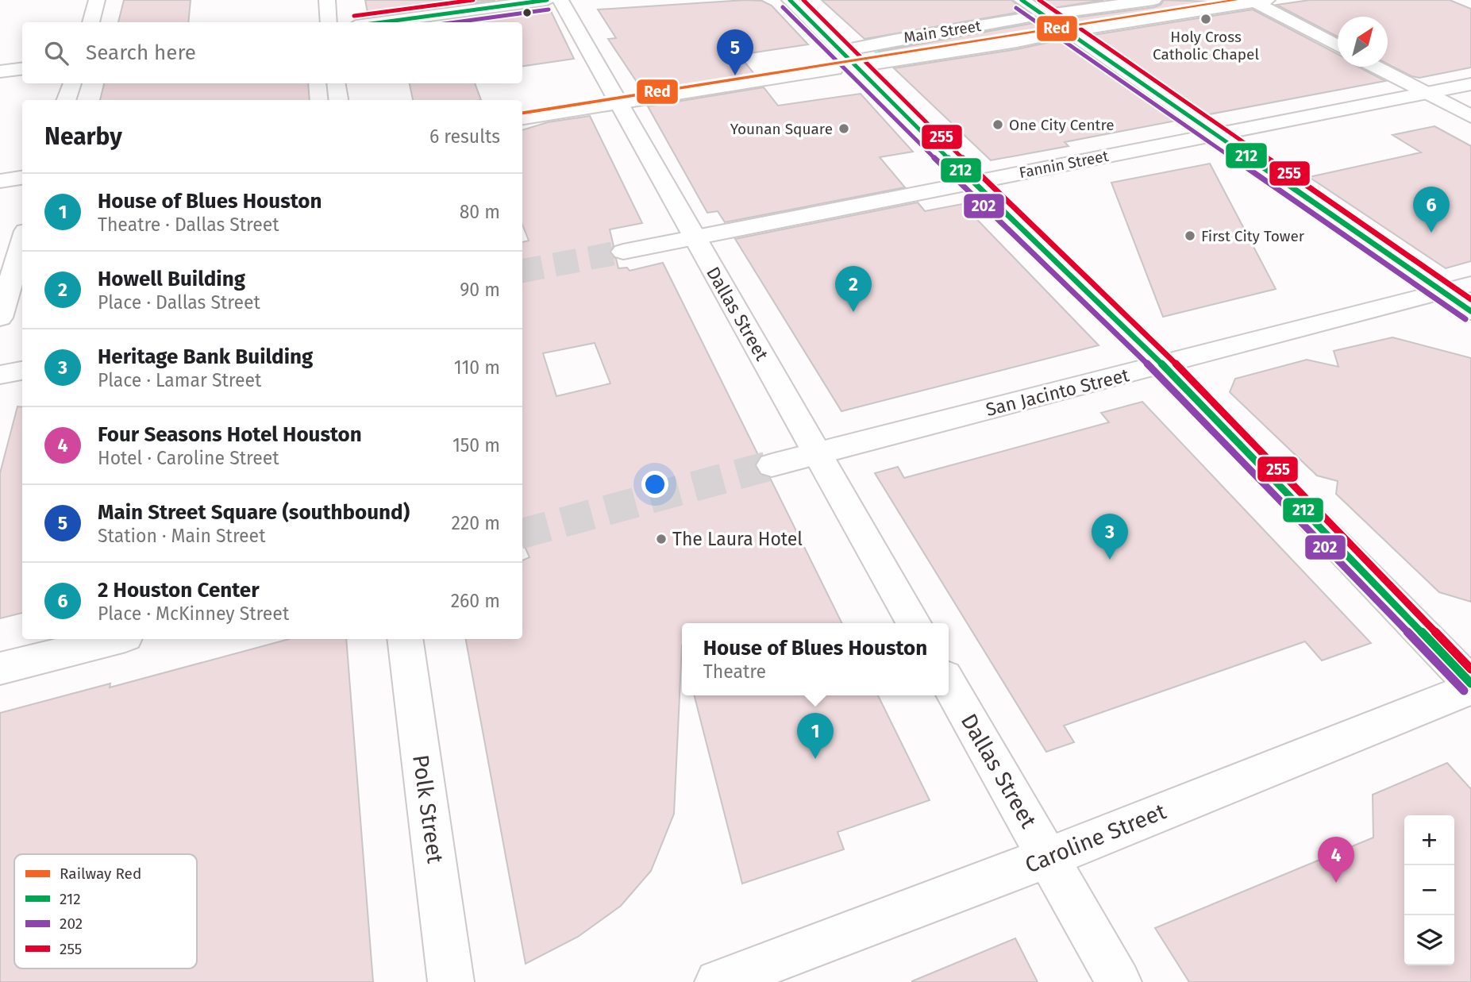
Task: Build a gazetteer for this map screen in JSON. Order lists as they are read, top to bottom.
{
  "streets": {
    "street": [
      "Main Street",
      "Fannin Street",
      "Dallas Street",
      "San Jacinto Street",
      "Polk Street",
      "Caroline Street"
    ]
  },
  "crossings": [
    ["Fannin Street", "Dallas Street"],
    ["Dallas Street", "San Jacinto Street"],
    ["Dallas Street", "Caroline Street"]
  ],
  "places": [
    "Holy Cross Catholic Chapel",
    "One City Centre",
    "Younan Square",
    "First City Tower",
    "The Laura Hotel"
  ],
  "lines": [
    "rail line Red",
    "transit line 212",
    "transit line 255",
    "transit line 202"
  ],
  "legend": [
    "Railway Red",
    "212",
    "202",
    "255"
  ],
  "north": "top right",
  "page": {
    "search": "Search here",
    "pins": [
      "5",
      "6",
      "2",
      "3",
      "1",
      "4"
    ],
    "heading": ["Nearby", "6 results"],
    "list": [
      {
        "mark": "1",
        "name": "House of Blues Houston",
        "note": "Theatre · Dallas Street",
        "value": "80 m"
      },
      {
        "mark": "2",
        "name": "Howell Building",
        "note": "Place · Dallas Street",
        "value": "90 m"
      },
      {
        "mark": "3",
        "name": "Heritage Bank Building",
        "note": "Place · Lamar Street",
        "value": "110 m"
      },
      {
        "mark": "4",
        "name": "Four Seasons Hotel Houston",
        "note": "Hotel · Caroline Street",
        "value": "150 m"
      },
      {
        "mark": "5",
        "name": "Main Street Square (southbound)",
        "note": "Station · Main Street",
        "value": "220 m"
      },
      {
        "mark": "6",
        "name": "2 Houston Center",
        "note": "Place · McKinney Street",
        "value": "260 m"
      }
    ],
    "popup": ["House of Blues Houston", "Theatre"],
    "map_buttons": ["+", "−"]
  }
}
